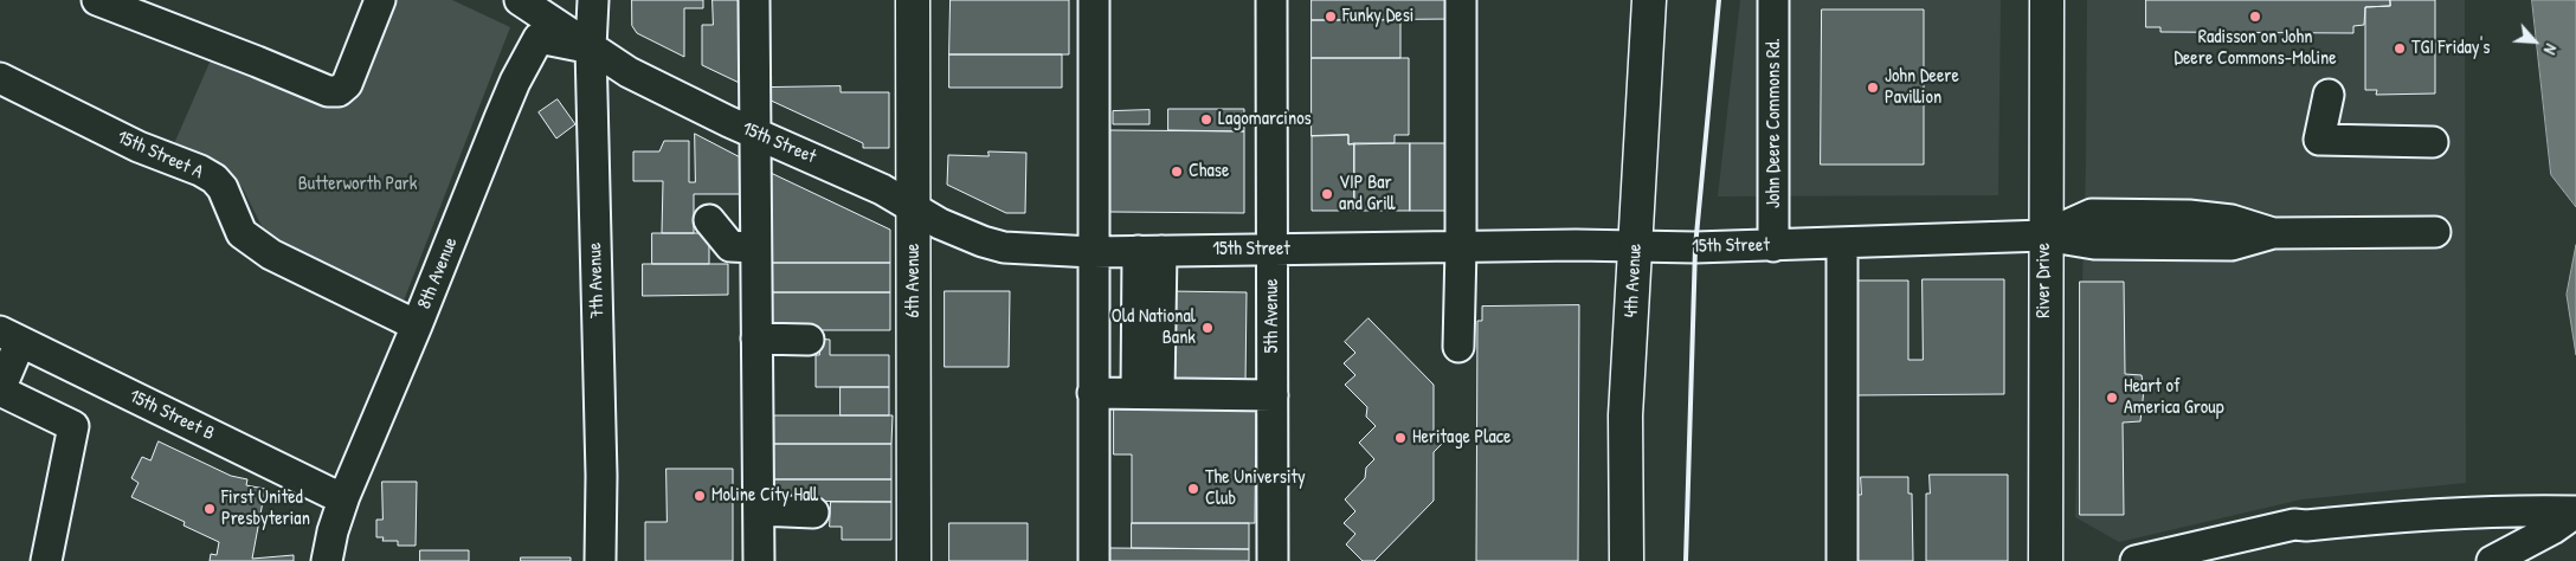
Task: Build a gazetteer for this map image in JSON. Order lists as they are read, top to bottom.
{
  "streets": {
    "main road": ["6th Avenue", "4th Avenue", "River Drive"],
    "street": [
      "John Deere Commons Rd.",
      "15th Street",
      "15th Street A",
      "8th Avenue",
      "7th Avenue",
      "5th Avenue",
      "15th Street B"
    ]
  },
  "crossings": [
    ["John Deere Commons Rd.", "15th Street"],
    ["15th Street", "8th Avenue"],
    ["15th Street", "7th Avenue"],
    ["15th Street", "6th Avenue"],
    ["15th Street", "4th Avenue"],
    ["15th Street", "River Drive"],
    ["15th Street", "5th Avenue"],
    ["15th Street A", "8th Avenue"],
    ["8th Avenue", "7th Avenue"],
    ["8th Avenue", "15th Street B"]
  ],
  "parks": ["Butterworth Park"],
  "places": [
    "Funky Desi",
    "Radisson on John Deere Commons-Moline",
    "TGI Friday's",
    "John Deere Pavillion",
    "Lagomarcinos",
    "Chase",
    "VIP Bar and Grill",
    "Old National Bank",
    "Heart of America Group",
    "Heritage Place",
    "The University Club",
    "Moline City Hall",
    "First United Presbyterian"
  ],
  "north": "bottom right"
}
